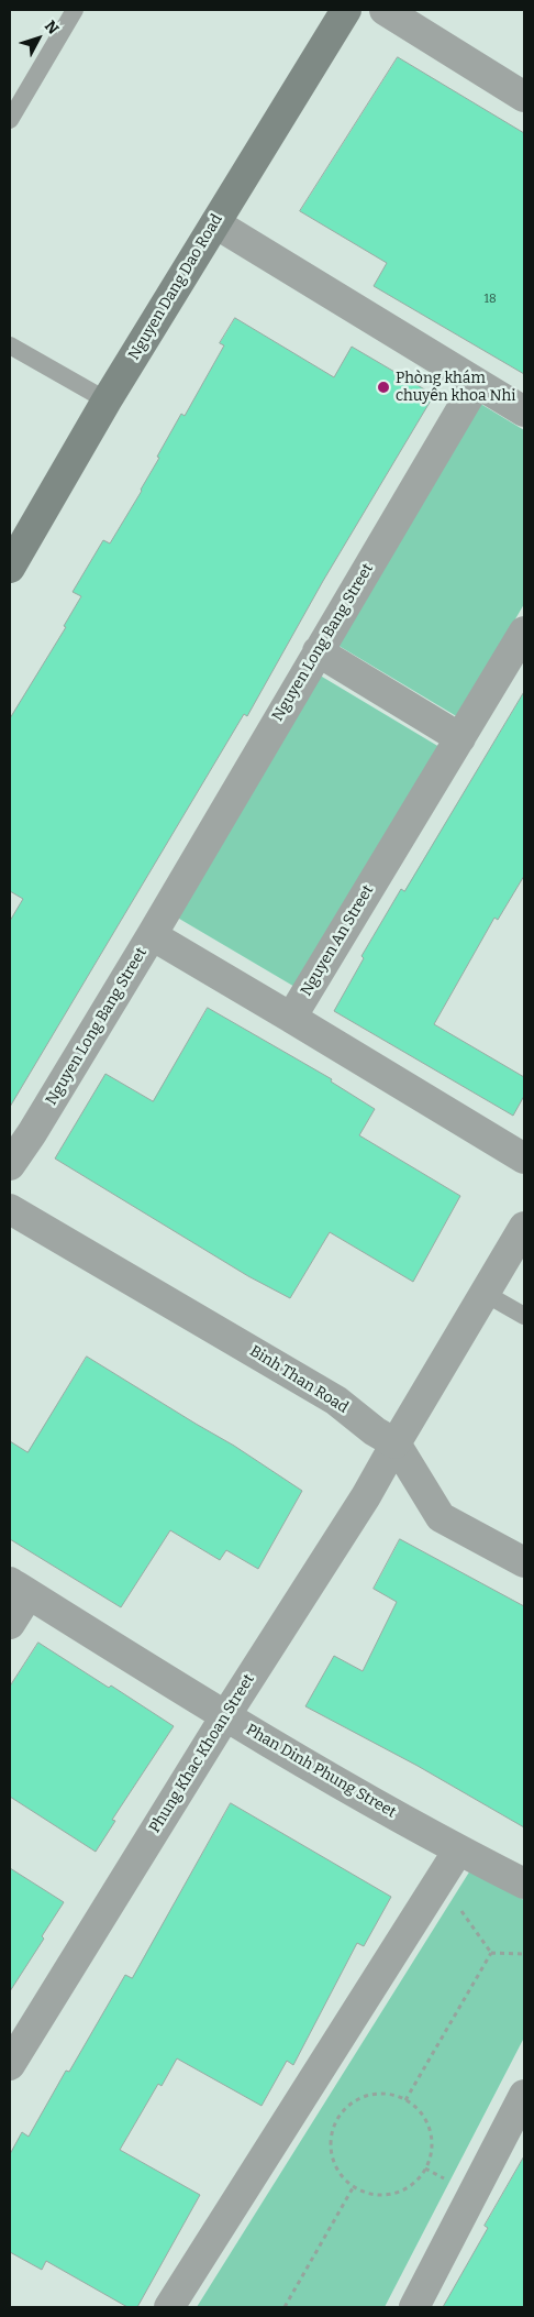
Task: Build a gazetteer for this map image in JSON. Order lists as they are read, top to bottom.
{
  "streets": {
    "main road": ["Nguyen Dang Dao Road"],
    "street": [
      "Nguyen Long Bang Street",
      "Nguyen An Street",
      "Binh Than Road",
      "Phung Khac Khoan Street",
      "Phan Dinh Phung Street"
    ]
  },
  "crossings": [
    ["Binh Than Road", "Phung Khac Khoan Street"],
    ["Phung Khac Khoan Street", "Phan Dinh Phung Street"]
  ],
  "places": ["Phòng khám chuyên khoa Nhi"],
  "house_numbers": ["18"],
  "north": "top right"
}
